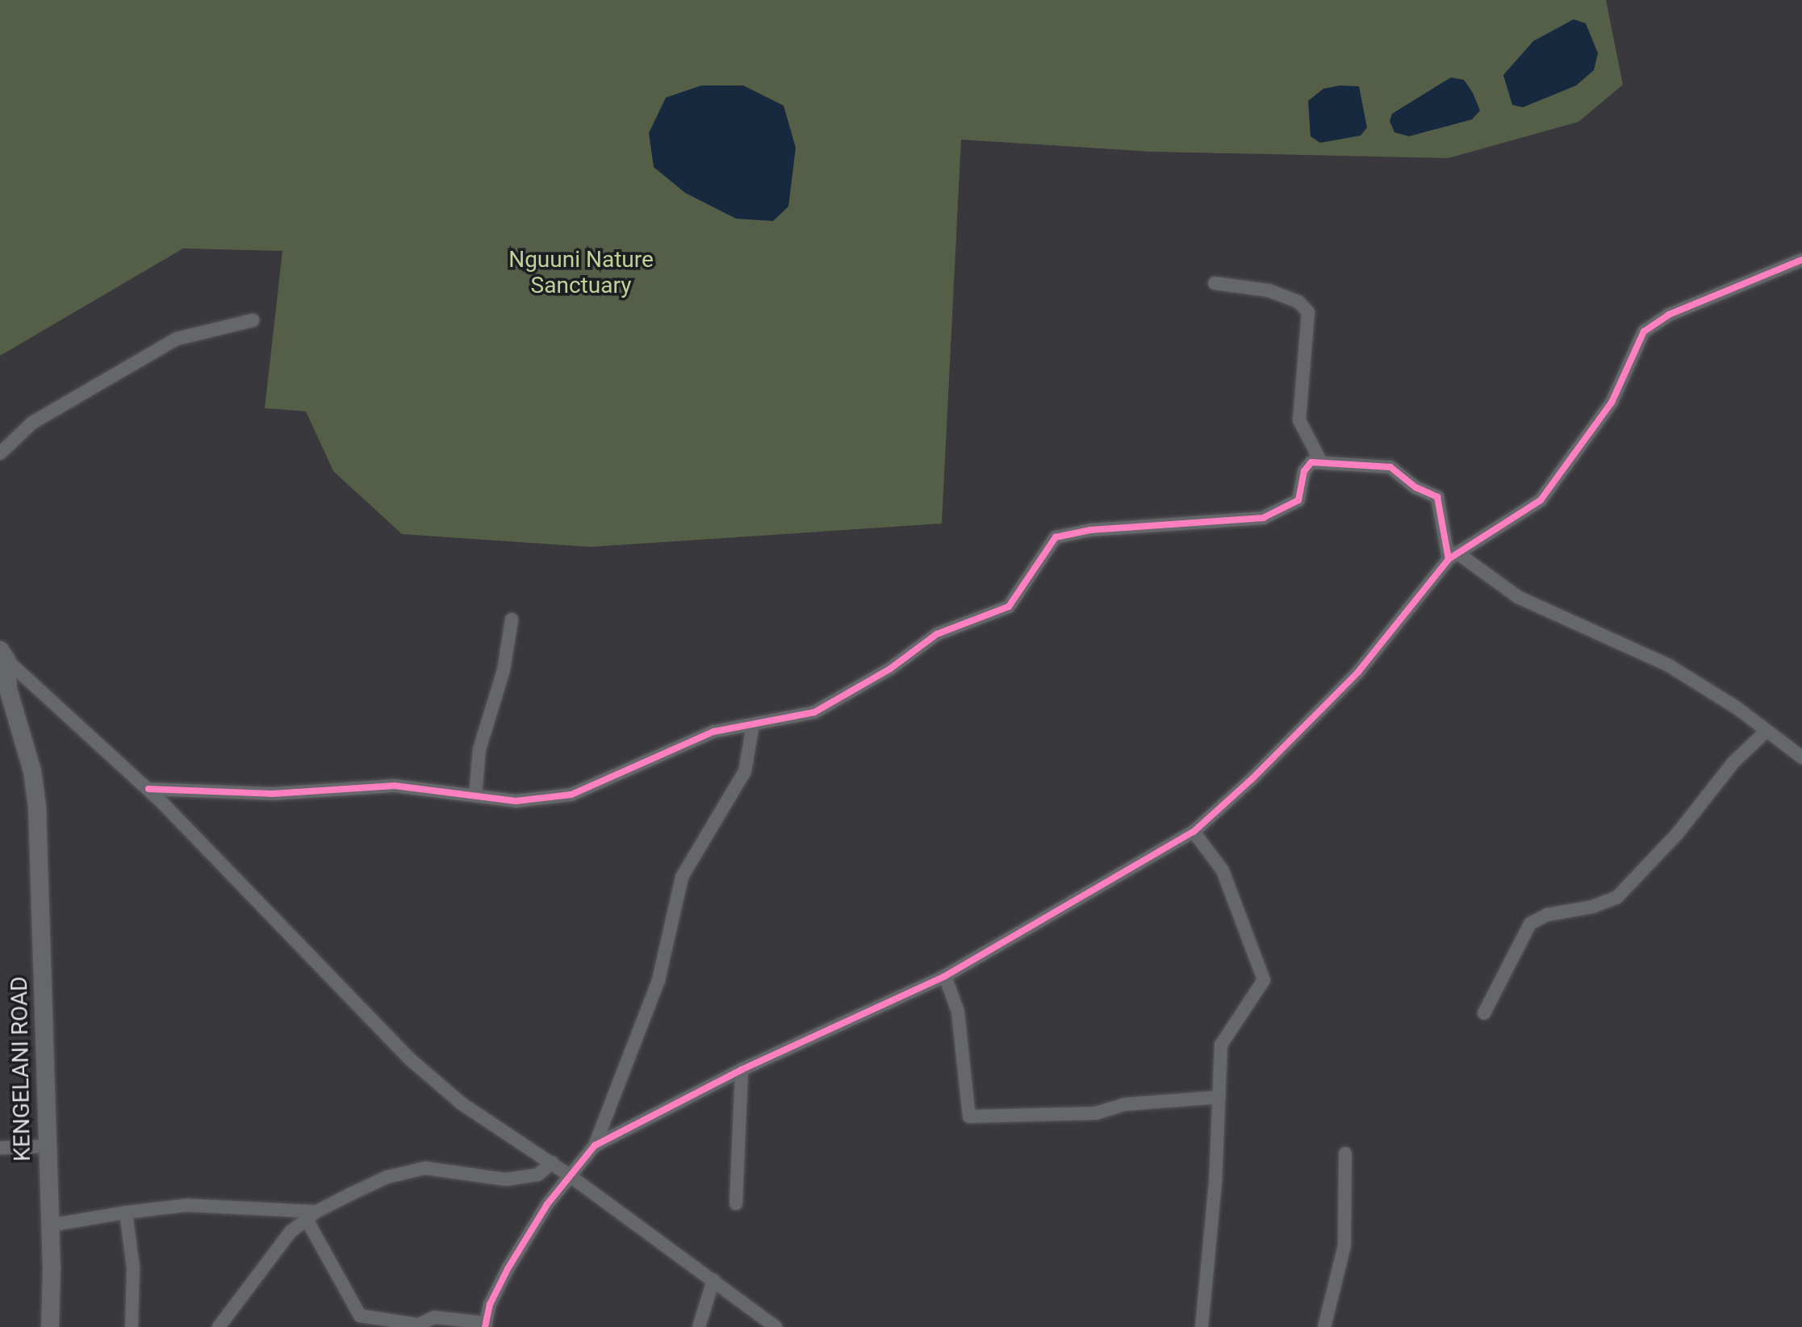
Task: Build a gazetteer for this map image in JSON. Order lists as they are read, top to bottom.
{
  "streets": {
    "main road": ["KENGELANI ROAD"]
  },
  "parks": ["Nguuni Nature Sanctuary"]
}
